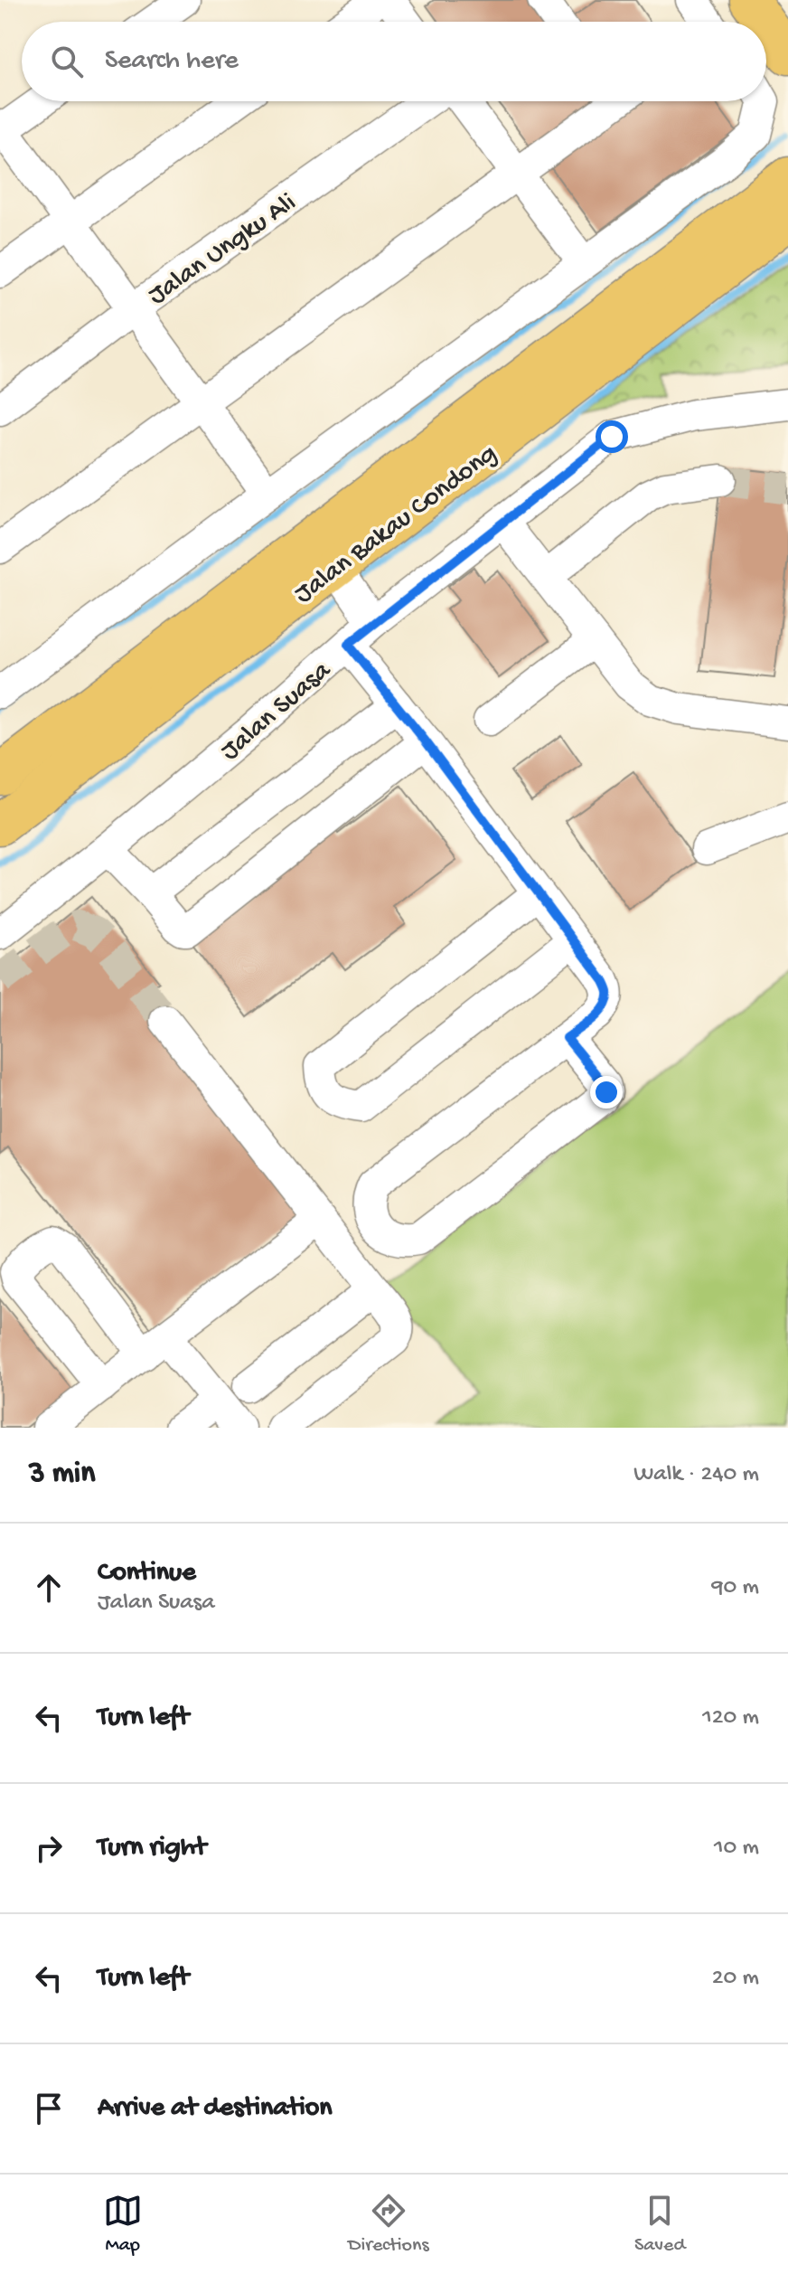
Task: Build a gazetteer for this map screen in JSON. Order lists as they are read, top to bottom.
{
  "streets": {
    "main road": ["Jalan Bakau Condong"],
    "street": ["Jalan Ungku Ali", "Jalan Suasa"]
  },
  "crossings": [
    ["Jalan Bakau Condong", "Jalan Suasa"]
  ],
  "page": {
    "search": "Search here",
    "heading": ["3 min", "Walk · 240 m"],
    "list": [
      ["Continue", "Jalan Suasa", "90 m"],
      ["Turn left", "120 m"],
      ["Turn right", "10 m"],
      ["Turn left", "20 m"],
      "Arrive at destination"
    ],
    "nav": ["Map", "Directions", "Saved"]
  }
}
